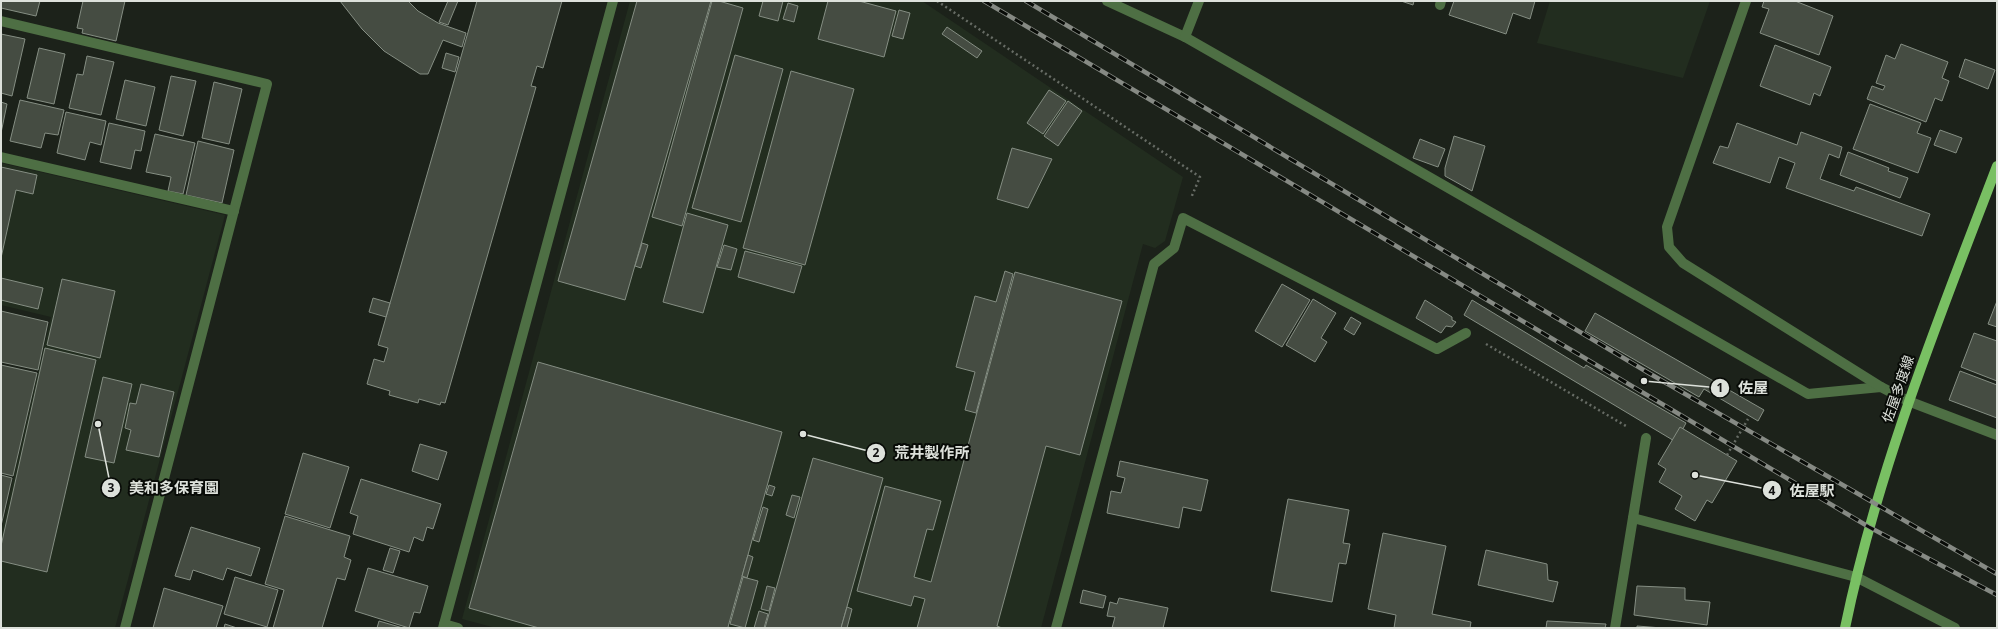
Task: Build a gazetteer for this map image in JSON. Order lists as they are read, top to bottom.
{
  "streets": {
    "main road": ["佐屋多度線"]
  },
  "places": [
    "佐屋",
    "美和多保育園",
    "荒井製作所",
    "佐屋駅"
  ]
}
